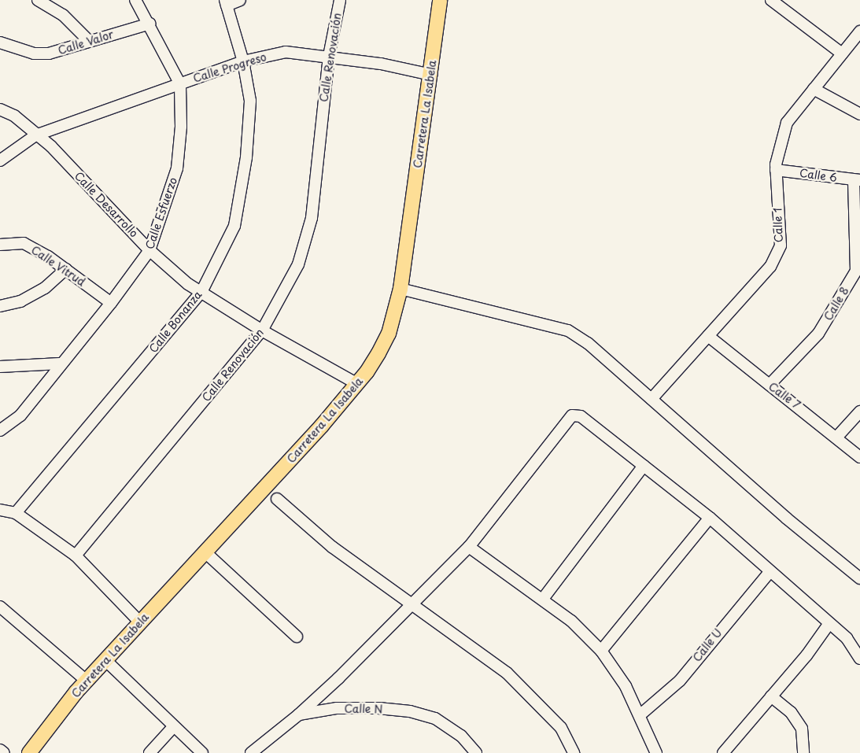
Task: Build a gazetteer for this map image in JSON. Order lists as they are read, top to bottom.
{
  "streets": {
    "main road": ["Carretera La Isabela"],
    "street": [
      "Calle Valor",
      "Calle Renovación",
      "Calle Progreso",
      "Calle 6",
      "Calle Desarrollo",
      "Calle Esfuerzo",
      "Calle 1",
      "Calle Vitrud",
      "Calle 8",
      "Calle Bonanza",
      "Calle 7",
      "Calle U",
      "Calle N"
    ]
  },
  "crossings": [
    ["Calle Valor", "Calle Esfuerzo"],
    ["Calle Renovación", "Calle Progreso"],
    ["Calle Renovación", "Calle Desarrollo"],
    ["Calle Progreso", "Carretera La Isabela"],
    ["Calle Progreso", "Calle Desarrollo"],
    ["Calle Progreso", "Calle Esfuerzo"],
    ["Calle Progreso", "Calle Bonanza"],
    ["Carretera La Isabela", "Calle Desarrollo"],
    ["Calle 6", "Calle 1"],
    ["Calle 6", "Calle 8"],
    ["Calle Desarrollo", "Calle Esfuerzo"],
    ["Calle Desarrollo", "Calle Bonanza"],
    ["Calle Esfuerzo", "Calle Vitrud"],
    ["Calle 1", "Calle 7"],
    ["Calle 8", "Calle 7"]
  ]
}
